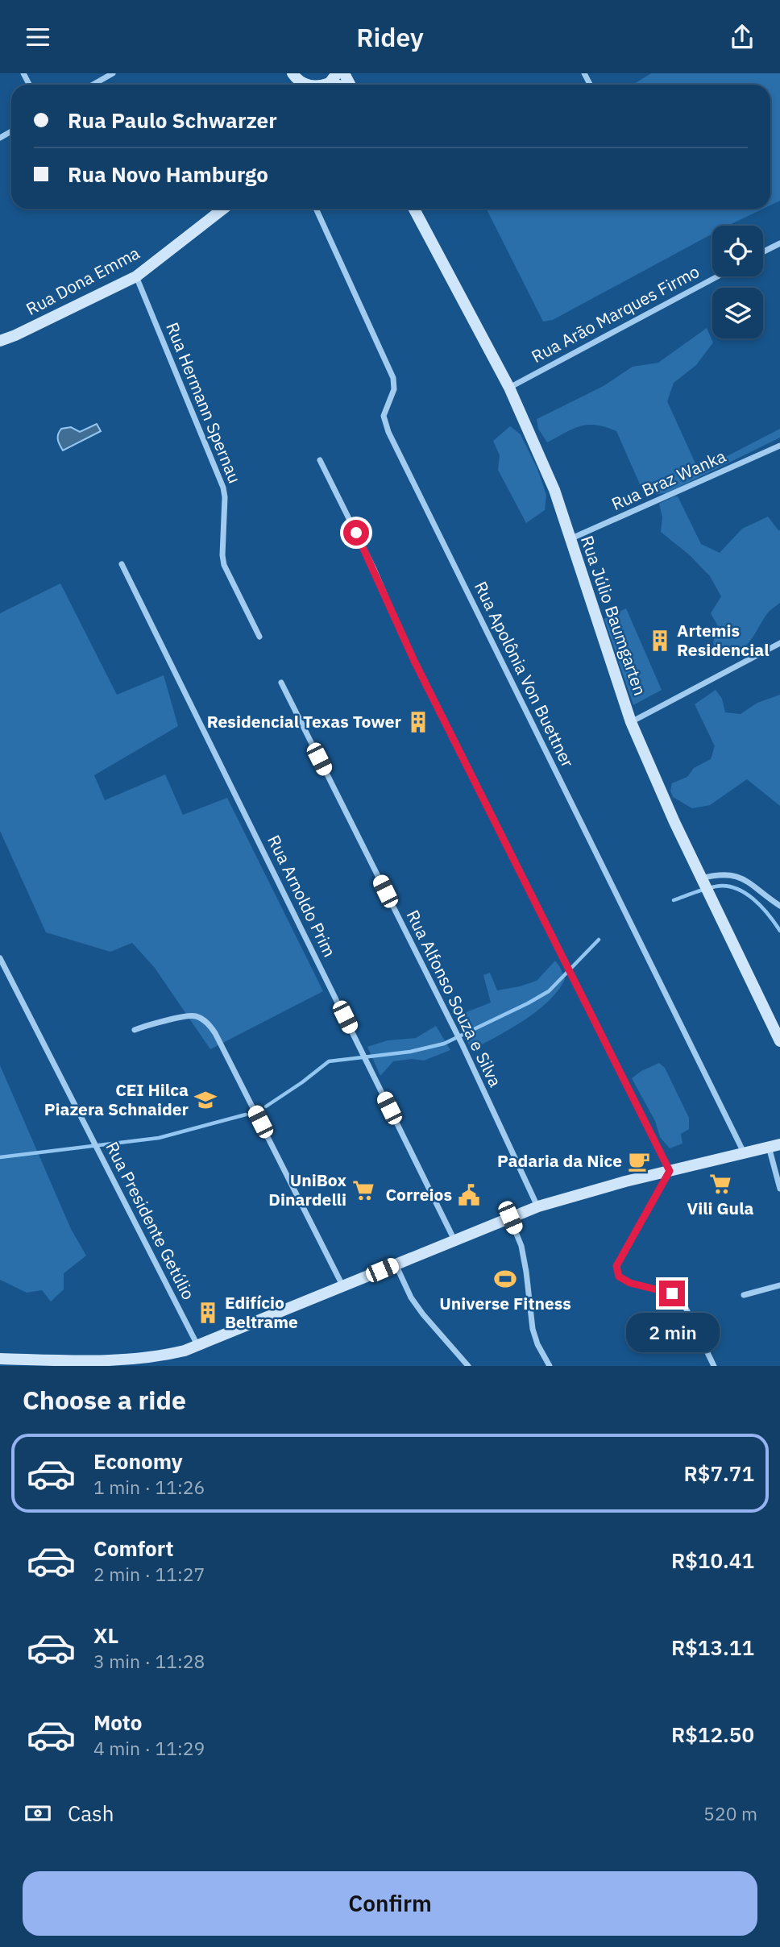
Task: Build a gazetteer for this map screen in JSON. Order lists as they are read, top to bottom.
{
  "streets": {
    "street": [
      "Rua Dona Emma",
      "Rua Arão Marques Firmo",
      "Rua Hermann Spernau",
      "Rua Braz Wanka",
      "Rua Júlio Baumgarten",
      "Rua Apolônia Von Buettner",
      "Rua Arnoldo Prim",
      "Rua Alfonso Souza e Silva",
      "Rua Presidente Getúlio"
    ]
  },
  "crossings": [
    ["Rua Dona Emma", "Rua Hermann Spernau"],
    ["Rua Arão Marques Firmo", "Rua Júlio Baumgarten"],
    ["Rua Braz Wanka", "Rua Júlio Baumgarten"]
  ],
  "places": {
    "building": ["Artemis Residencial", "Residencial Texas Tower", "Edifício Beltrame"],
    "school or university": ["CEI Hilca Piazera Schnaider"],
    "cafe": ["Padaria da Nice"],
    "supermarket": ["Vili Gula", "UniBox Dinardelli"],
    "public building": ["Correios"],
    "sports": ["Universe Fitness"]
  },
  "page": {
    "header": "Ridey",
    "banner": ["Rua Paulo Schwarzer", "Rua Novo Hamburgo"],
    "bubble": "2 min",
    "heading": "Choose a ride",
    "list": [
      {
        "name": "Economy",
        "note": "1 min · 11:26",
        "value": "R$7.71"
      },
      {
        "name": "Comfort",
        "note": "2 min · 11:27",
        "value": "R$10.41"
      },
      {
        "name": "XL",
        "note": "3 min · 11:28",
        "value": "R$13.11"
      },
      {
        "name": "Moto",
        "note": "4 min · 11:29",
        "value": "R$12.50"
      }
    ],
    "pay": ["Cash", "520 m"],
    "buttons": "Confirm"
  }
}
